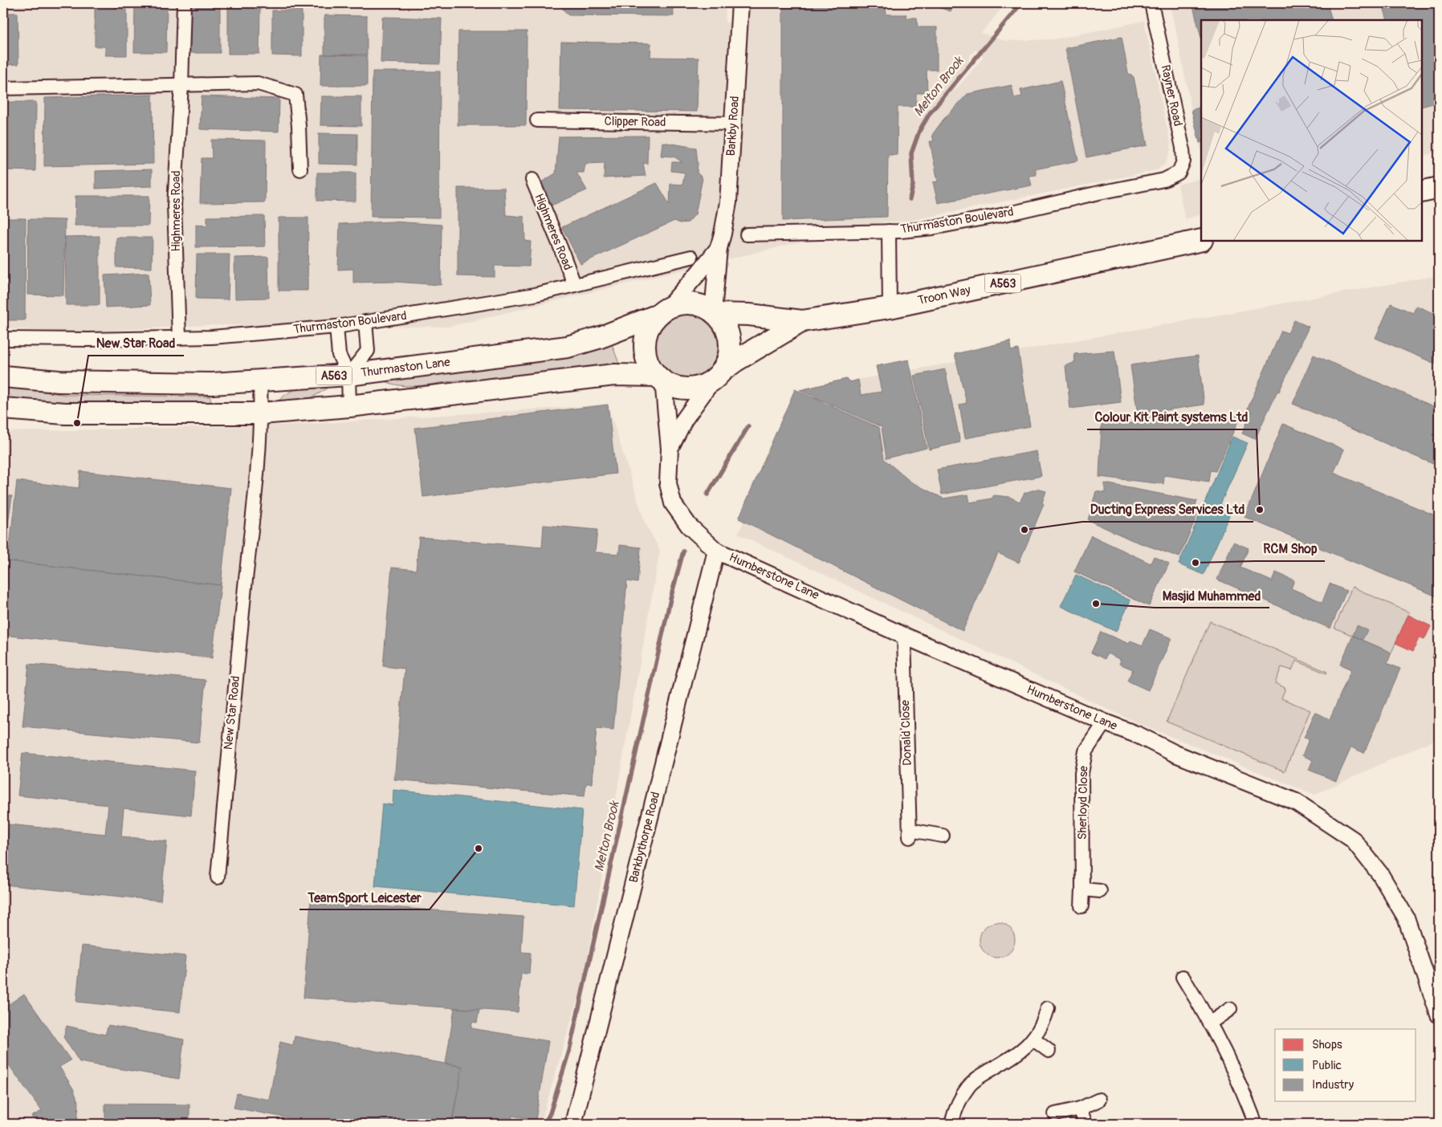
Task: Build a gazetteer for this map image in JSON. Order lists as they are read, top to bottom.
{
  "streets": {
    "highway": ["A563", "Troon Way", "Thurmaston Lane"],
    "street": [
      "Rayner Road",
      "Clipper Road",
      "Barkby Road",
      "Highmeres Road",
      "Thurmaston Boulevard",
      "Humberstone Lane",
      "New Star Road",
      "Donald Close",
      "Sherloyd Close",
      "Barkbythorpe Road"
    ]
  },
  "crossings": [
    ["Rayner Road", "Thurmaston Boulevard"],
    ["Clipper Road", "Barkby Road"],
    ["Barkby Road", "Troon Way"],
    ["Barkby Road", "Thurmaston Lane"],
    ["Barkby Road", "Humberstone Lane"],
    ["Highmeres Road", "Thurmaston Boulevard"],
    ["Troon Way", "Thurmaston Lane"],
    ["Troon Way", "Humberstone Lane"],
    ["Thurmaston Lane", "Humberstone Lane"],
    ["Thurmaston Lane", "New Star Road"],
    ["Humberstone Lane", "Donald Close"],
    ["Humberstone Lane", "Sherloyd Close"],
    ["Humberstone Lane", "Barkbythorpe Road"]
  ],
  "water": ["Melton Brook"],
  "places": [
    "New Star Road",
    "Colour Kit Paint systems Ltd",
    "Ducting Express Services Ltd",
    "RCM Shop",
    "Masjid Muhammed",
    "TeamSport Leicester"
  ],
  "legend": ["Shops", "Public", "Industry"]
}
